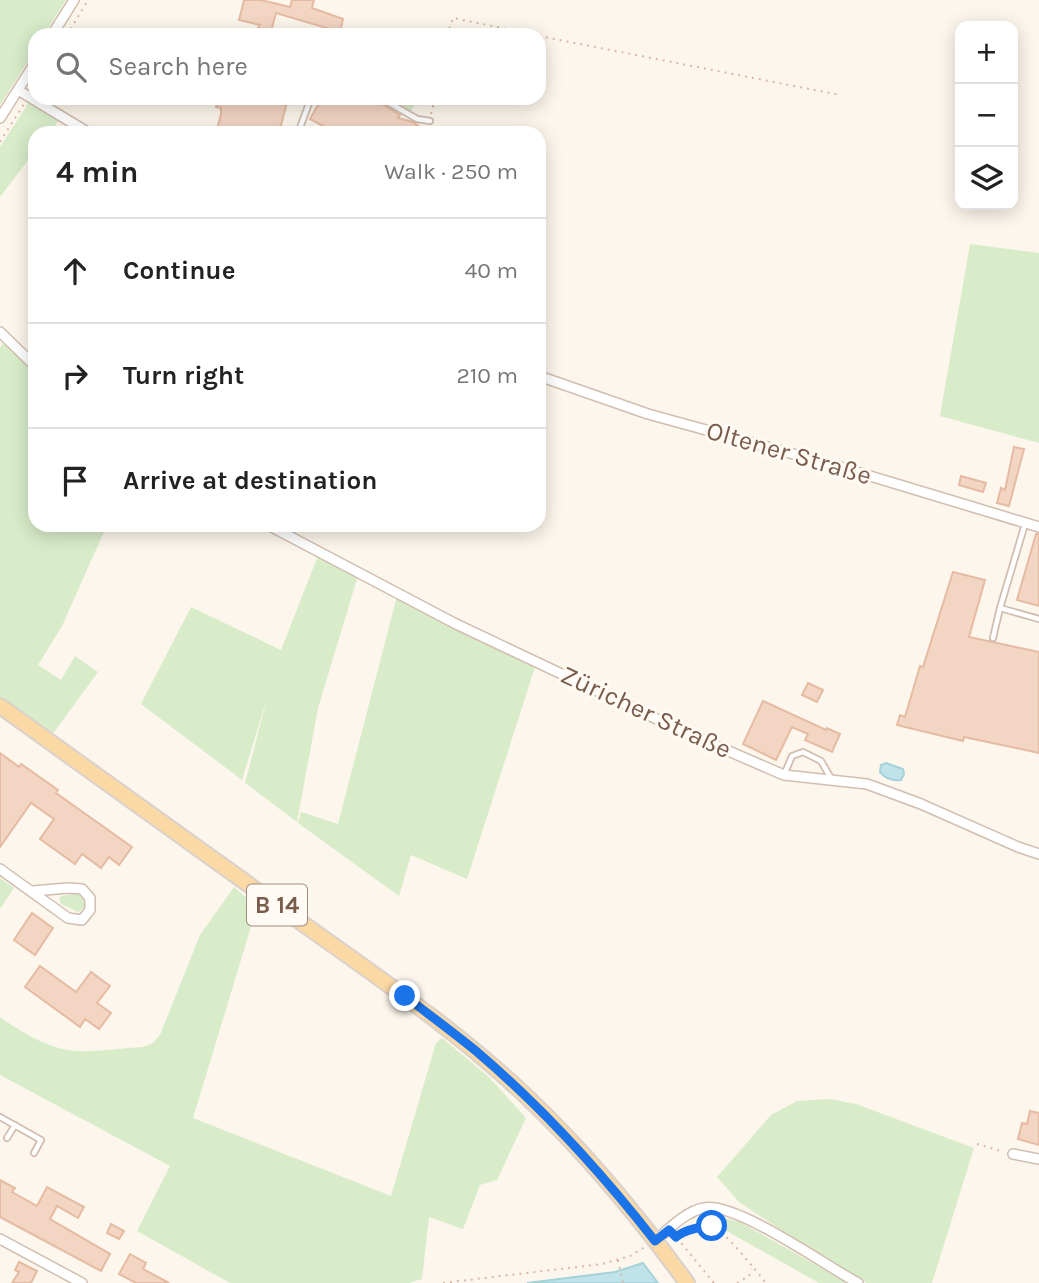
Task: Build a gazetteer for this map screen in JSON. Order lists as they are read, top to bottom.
{
  "streets": {
    "main road": ["B 14"],
    "street": ["Oltener Straße", "Züricher Straße"]
  },
  "page": {
    "map_buttons": ["+", "−"],
    "search": "Search here",
    "heading": ["4 min", "Walk · 250 m"],
    "list": [
      ["Continue", "40 m"],
      ["Turn right", "210 m"],
      "Arrive at destination"
    ]
  }
}
